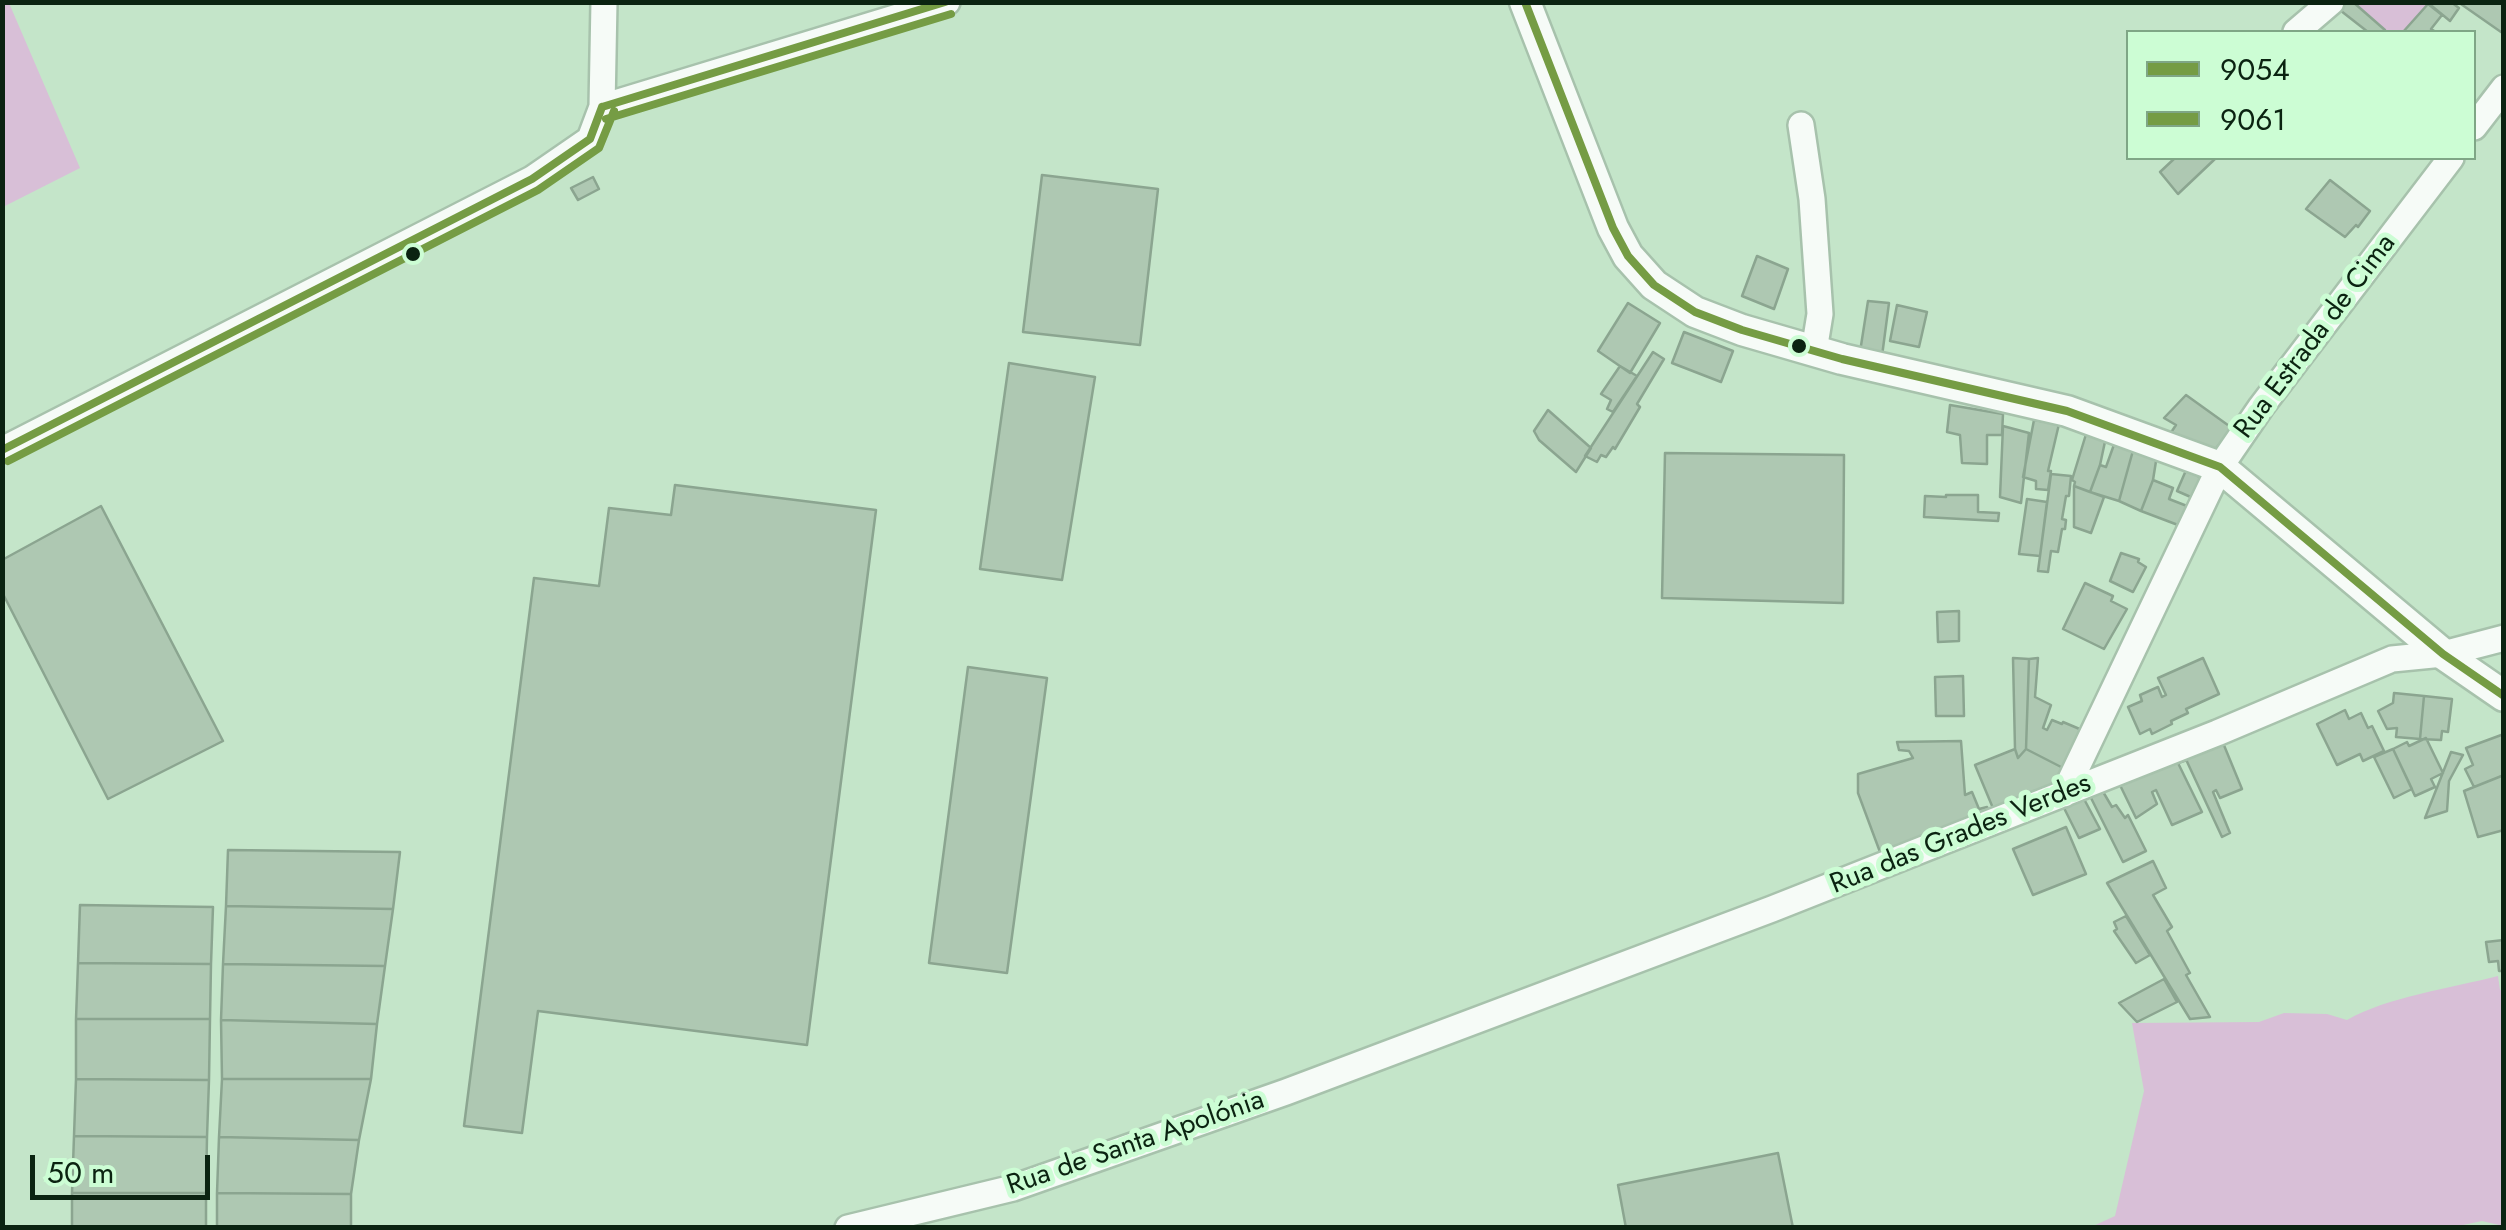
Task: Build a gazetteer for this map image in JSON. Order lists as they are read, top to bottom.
{
  "streets": {
    "street": ["Rua Estrada de Cima", "Rua das Grades Verdes", "Rua de Santa Apolónia"]
  },
  "crossings": [
    ["Rua Estrada de Cima", "Rua das Grades Verdes"],
    ["Rua das Grades Verdes", "Rua de Santa Apolónia"]
  ],
  "lines": ["transit line 9054", "transit line 9061"],
  "legend": ["9054", "9061"],
  "scale_bar": "50 m"
}
